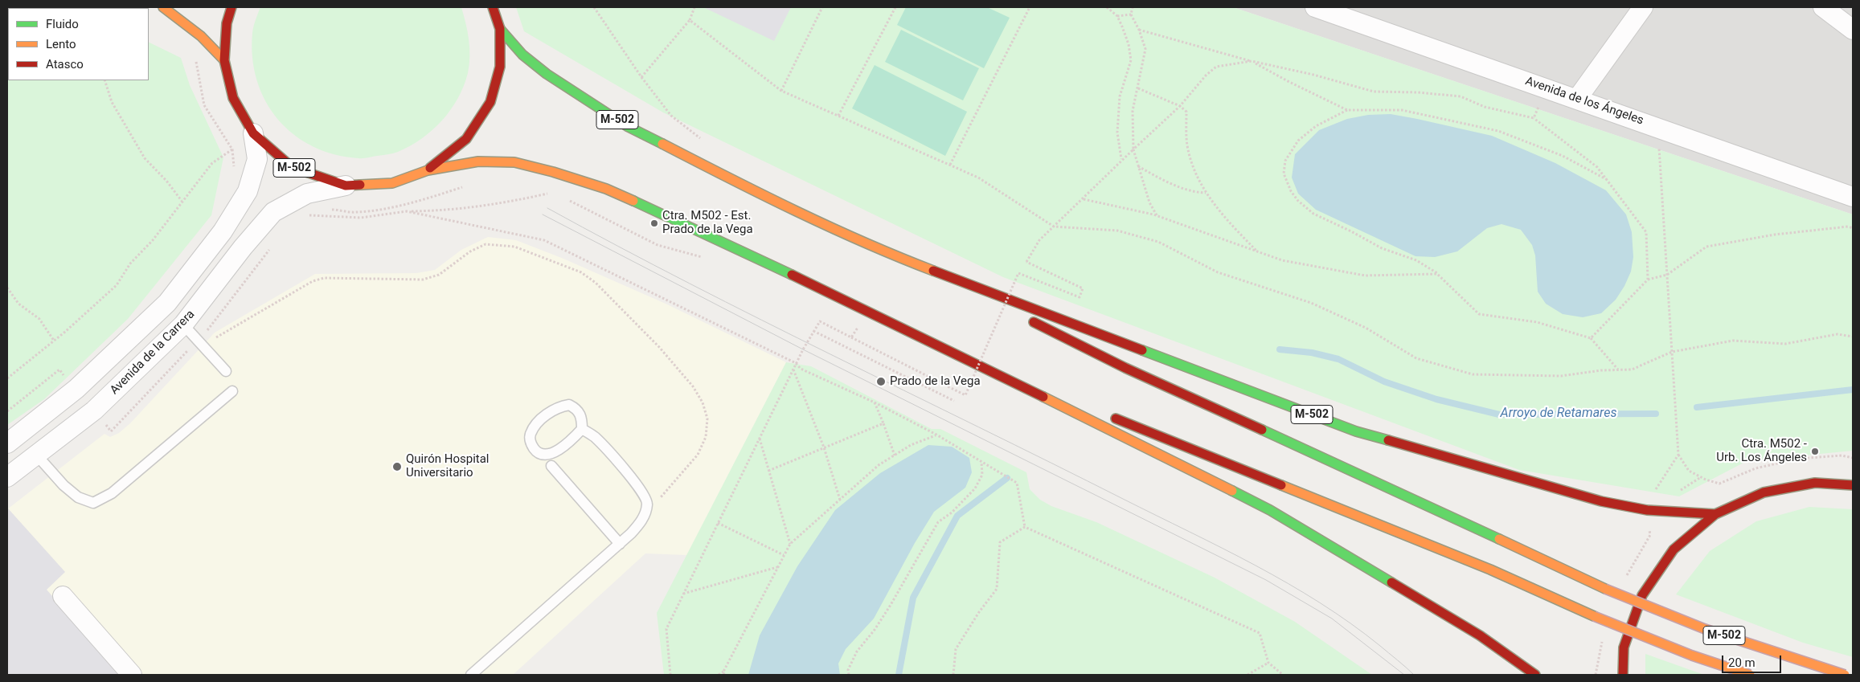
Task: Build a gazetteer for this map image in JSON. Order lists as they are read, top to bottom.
{
  "streets": {
    "main road": ["M-502"],
    "street": ["Avenida de los Ángeles", "Avenida de la Carrera"]
  },
  "crossings": [
    ["M-502", "Avenida de la Carrera"]
  ],
  "water": ["Arroyo de Retamares"],
  "places": [
    "Ctra. M502 - Est. Prado de la Vega",
    "Prado de la Vega",
    "Ctra. M502 - Urb. Los Ángeles",
    "Quirón Hospital Universitario"
  ],
  "legend": ["Fluido", "Lento", "Atasco"],
  "scale_bar": "20 m"
}
